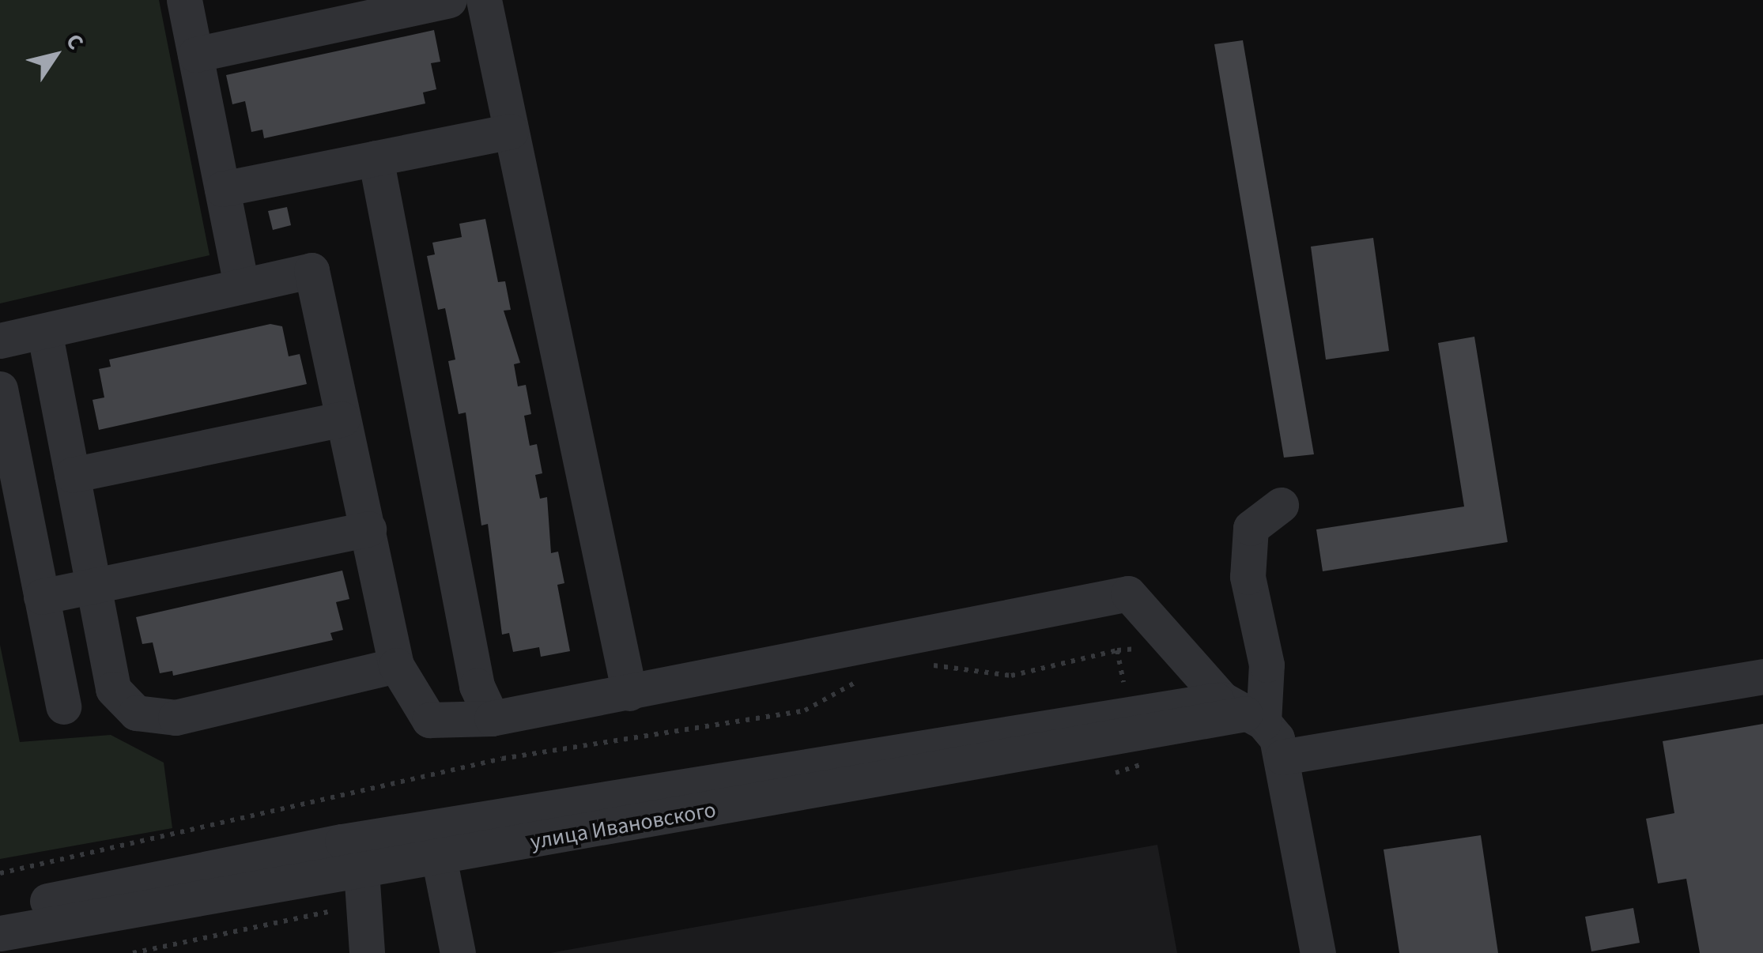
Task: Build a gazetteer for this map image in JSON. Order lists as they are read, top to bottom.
{
  "streets": {
    "street": ["улица Ивановского"]
  },
  "north": "top right"
}
